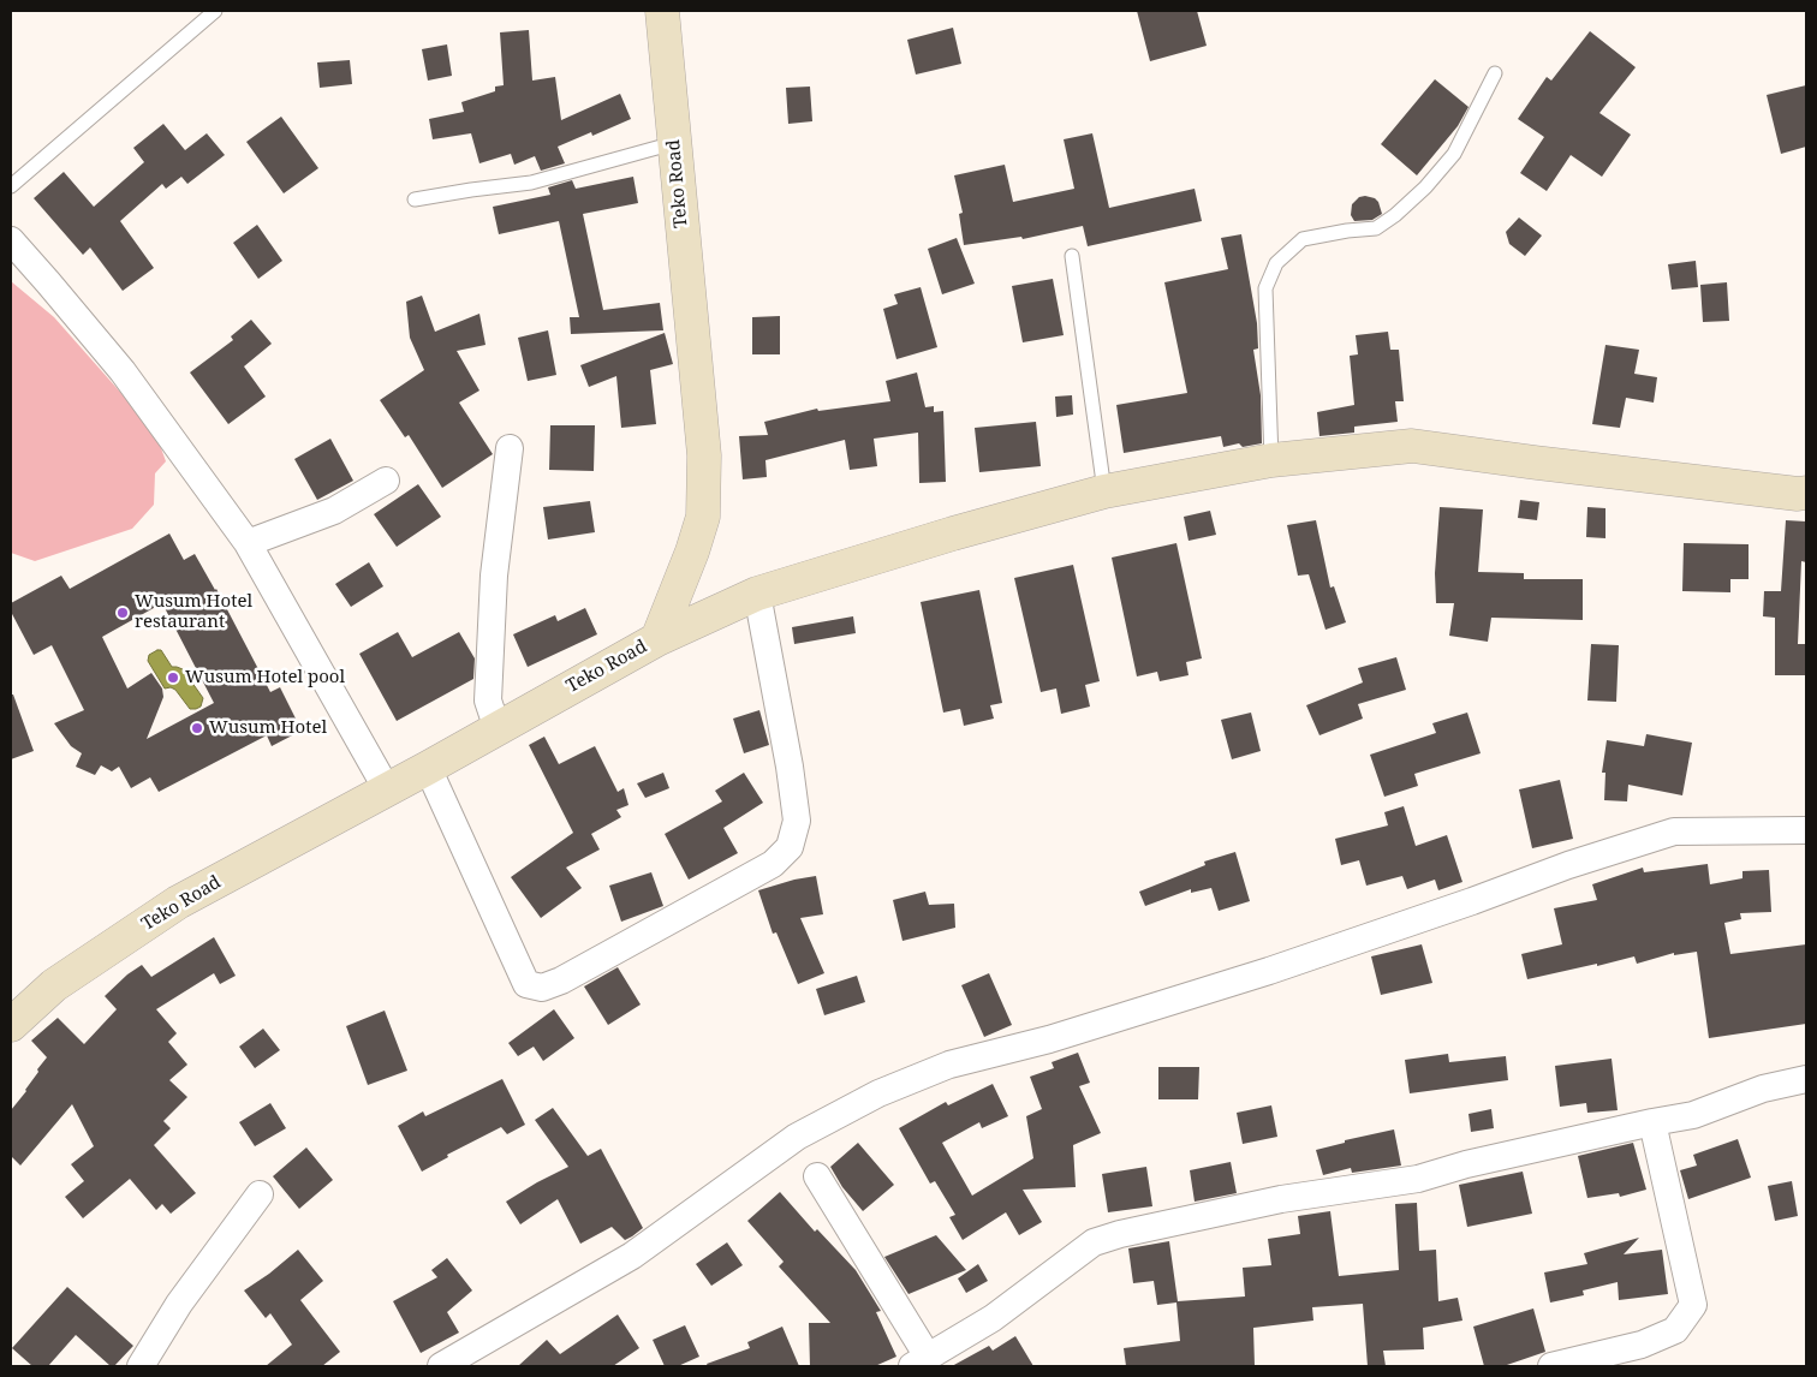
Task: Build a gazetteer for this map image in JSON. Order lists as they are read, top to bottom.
{
  "streets": {
    "street": ["Teko Road"]
  },
  "places": ["Wusum Hotel restaurant", "Wusum Hotel pool", "Wusum Hotel"]
}
